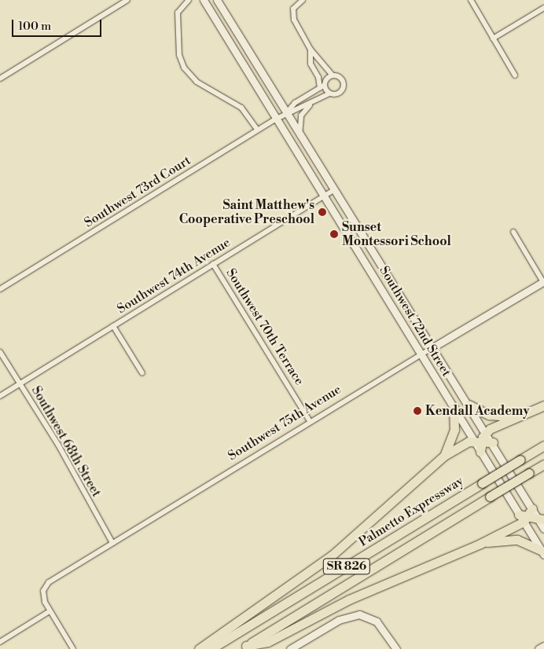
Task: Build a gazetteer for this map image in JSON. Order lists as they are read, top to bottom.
{
  "streets": {
    "highway": ["Palmetto Expressway", "SR 826"],
    "main road": ["Southwest 72nd Street", "Southwest 75th Avenue"],
    "street": [
      "Southwest 73rd Court",
      "Southwest 74th Avenue",
      "Southwest 70th Terrace",
      "Southwest 68th Street"
    ]
  },
  "crossings": [
    ["Southwest 73rd Court", "Southwest 72nd Street"],
    ["Southwest 74th Avenue", "Southwest 72nd Street"],
    ["Southwest 74th Avenue", "Southwest 70th Terrace"],
    ["Southwest 72nd Street", "Southwest 75th Avenue"],
    ["Southwest 70th Terrace", "Southwest 75th Avenue"],
    ["Southwest 75th Avenue", "Southwest 68th Street"]
  ],
  "places": ["Saint Matthew's Cooperative Preschool", "Sunset Montessori School", "Kendall Academy"],
  "scale_bar": "100 m"
}
